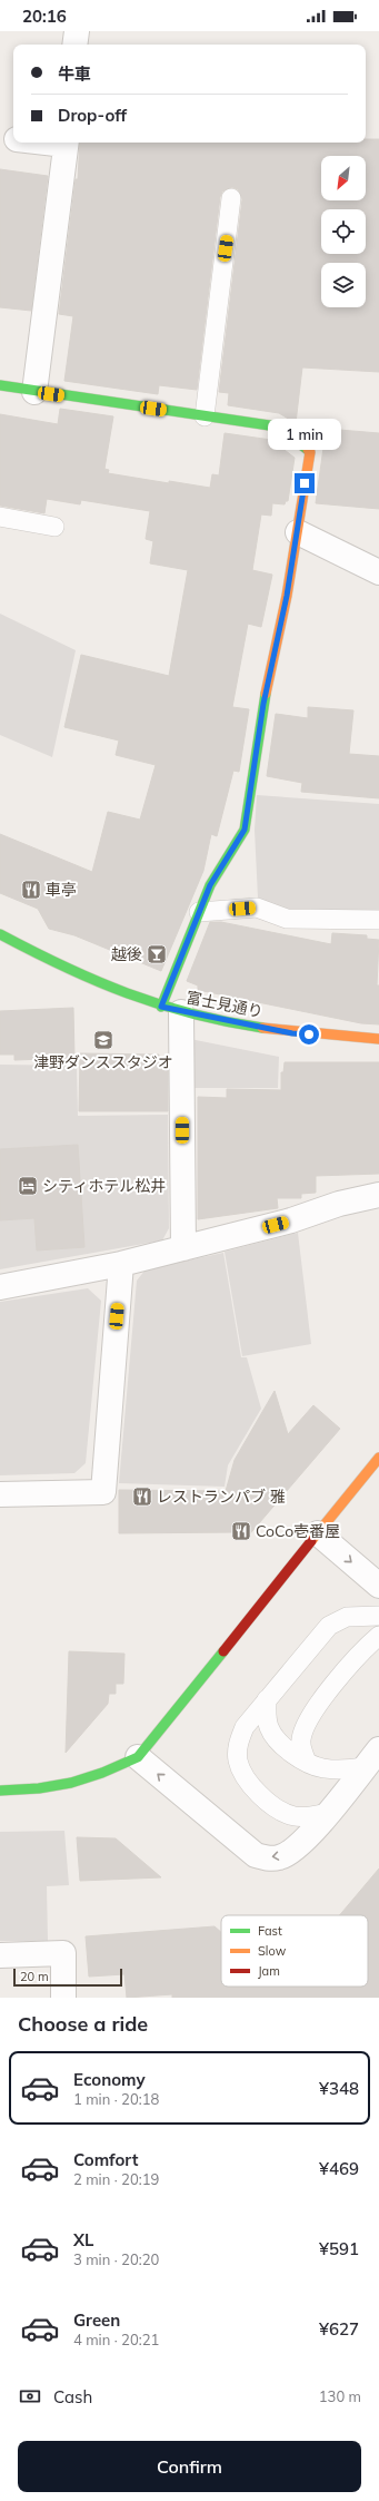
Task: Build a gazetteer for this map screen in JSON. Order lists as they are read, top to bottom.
{
  "streets": {
    "street": ["富士見通り"]
  },
  "places": {
    "restaurant": ["車亭", "レストランパブ 雅", "CoCo壱番屋"],
    "bar": ["越後"],
    "school or university": ["津野ダンススタジオ"],
    "hotel": ["シティホテル松井"]
  },
  "legend": ["Fast", "Slow", "Jam"],
  "scale_bar": "20 m",
  "north": "bottom left",
  "page": {
    "status": "20:16",
    "banner": ["牛車", "Drop-off"],
    "bubble": "1 min",
    "scale": "20 m",
    "heading": "Choose a ride",
    "list": [
      {
        "name": "Economy",
        "note": "1 min · 20:18",
        "value": "¥348"
      },
      {
        "name": "Comfort",
        "note": "2 min · 20:19",
        "value": "¥469"
      },
      {
        "name": "XL",
        "note": "3 min · 20:20",
        "value": "¥591"
      },
      {
        "name": "Green",
        "note": "4 min · 20:21",
        "value": "¥627"
      }
    ],
    "pay": ["Cash", "130 m"],
    "buttons": "Confirm"
  }
}
